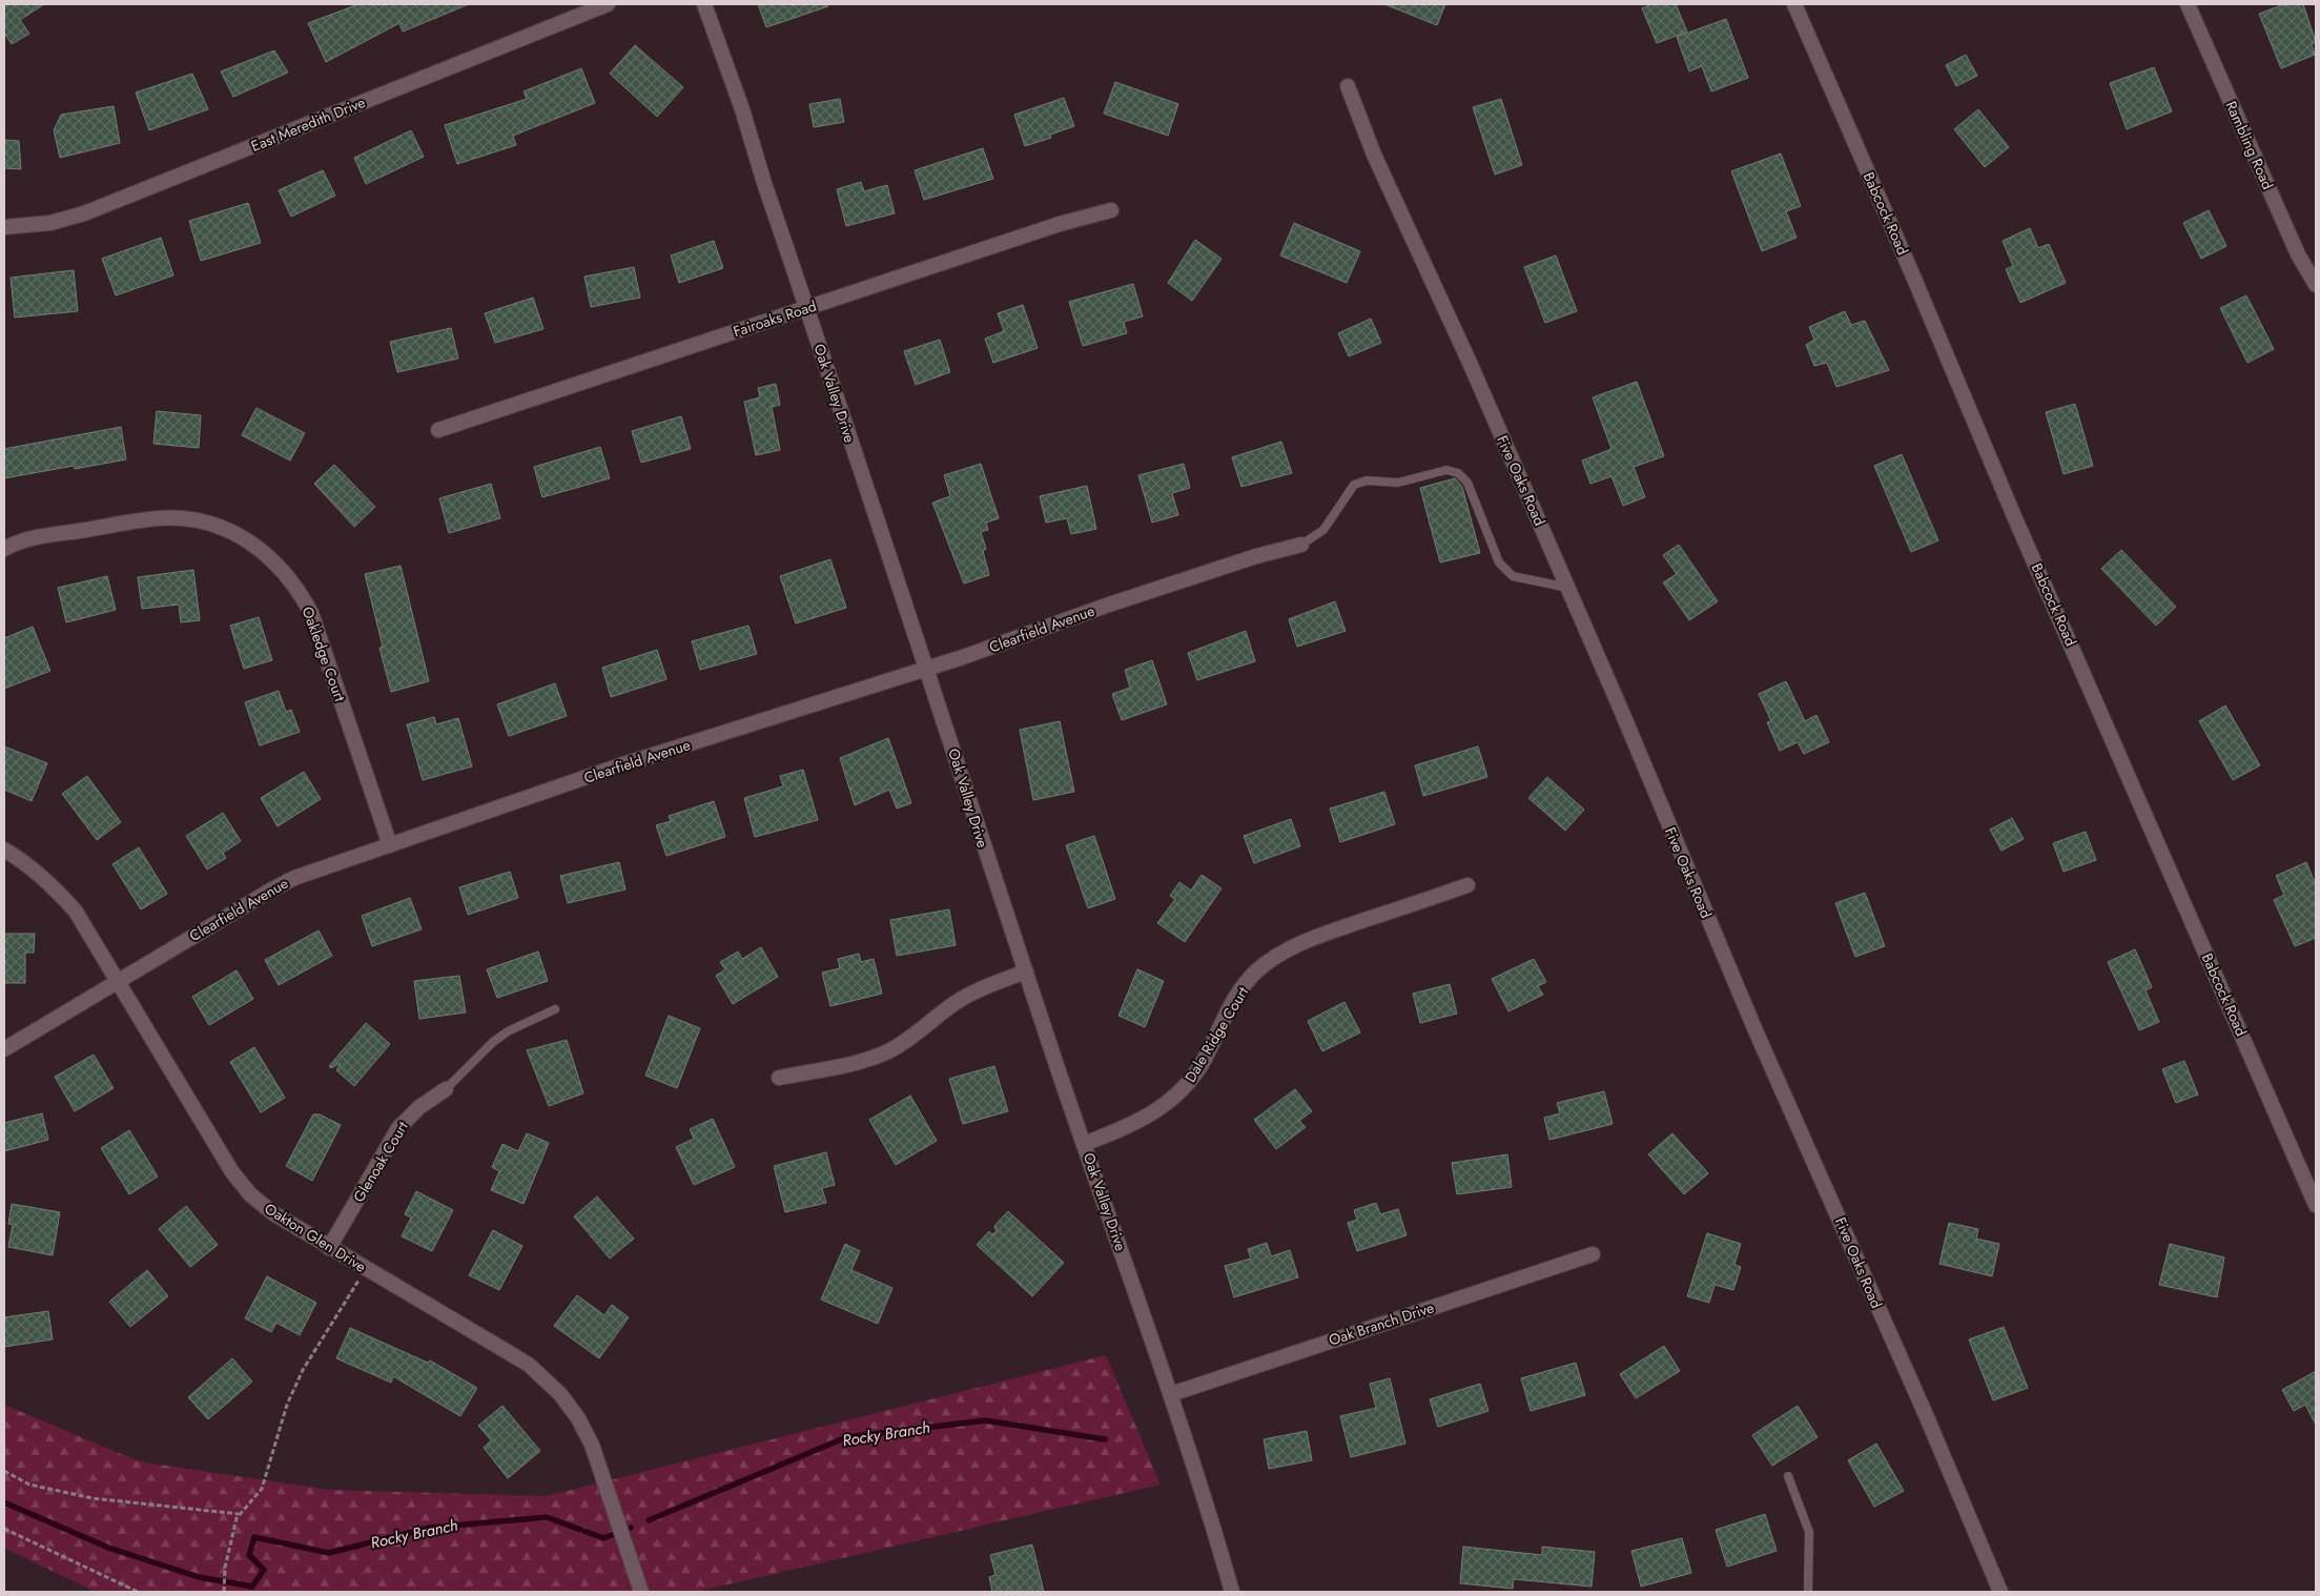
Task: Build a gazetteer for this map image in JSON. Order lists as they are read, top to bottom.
{
  "streets": {
    "street": [
      "East Meredith Drive",
      "Rambling Road",
      "Babcock Road",
      "Fairoaks Road",
      "Oak Valley Drive",
      "Five Oaks Road",
      "Clearfield Avenue",
      "Oakledge Court",
      "Dale Ridge Court",
      "Glenoak Court",
      "Oakton Glen Drive",
      "Oak Branch Drive"
    ]
  },
  "crossings": [
    ["Fairoaks Road", "Oak Valley Drive"],
    ["Oak Valley Drive", "Clearfield Avenue"],
    ["Oak Valley Drive", "Dale Ridge Court"],
    ["Oak Valley Drive", "Oak Branch Drive"],
    ["Clearfield Avenue", "Oakledge Court"],
    ["Clearfield Avenue", "Oakton Glen Drive"],
    ["Glenoak Court", "Oakton Glen Drive"]
  ],
  "water": ["Rocky Branch"]
}
